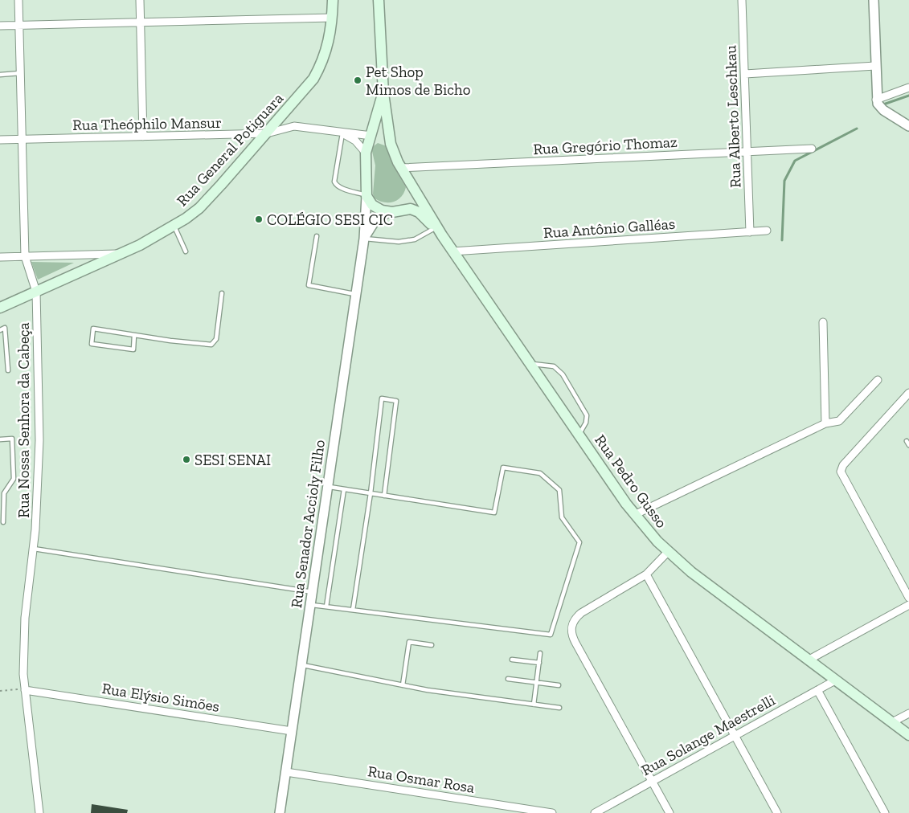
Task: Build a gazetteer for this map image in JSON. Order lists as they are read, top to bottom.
{
  "streets": {
    "main road": ["Rua General Potiguara", "Rua Pedro Gusso"],
    "street": [
      "Rua Alberto Leschkau",
      "Rua Theóphilo Mansur",
      "Rua Gregório Thomaz",
      "Rua Antônio Galléas",
      "Rua Nossa Senhora da Cabeça",
      "Rua Senador Accioly Filho",
      "Rua Elýsio Simões",
      "Rua Solange Maestrelli",
      "Rua Osmar Rosa"
    ]
  },
  "crossings": [
    ["Rua Alberto Leschkau", "Rua Gregório Thomaz"],
    ["Rua Alberto Leschkau", "Rua Antônio Galléas"],
    ["Rua Theóphilo Mansur", "Rua General Potiguara"],
    ["Rua Theóphilo Mansur", "Rua Nossa Senhora da Cabeça"],
    ["Rua Theóphilo Mansur", "Rua Pedro Gusso"],
    ["Rua Gregório Thomaz", "Rua Pedro Gusso"],
    ["Rua General Potiguara", "Rua Nossa Senhora da Cabeça"],
    ["Rua Antônio Galléas", "Rua Pedro Gusso"],
    ["Rua Nossa Senhora da Cabeça", "Rua Elýsio Simões"],
    ["Rua Pedro Gusso", "Rua Senador Accioly Filho"],
    ["Rua Pedro Gusso", "Rua Solange Maestrelli"],
    ["Rua Senador Accioly Filho", "Rua Elýsio Simões"],
    ["Rua Senador Accioly Filho", "Rua Osmar Rosa"]
  ],
  "places": ["Pet Shop Mimos de Bicho", "COLÉGIO SESI CIC", "SESI SENAI"]
}
